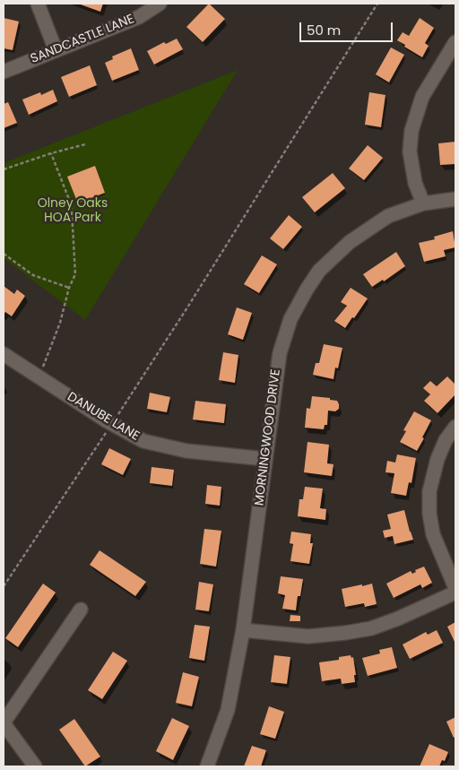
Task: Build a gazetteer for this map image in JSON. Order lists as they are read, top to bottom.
{
  "streets": {
    "street": ["SANDCASTLE LANE", "DANUBE LANE", "MORNINGWOOD DRIVE"]
  },
  "crossings": [
    ["DANUBE LANE", "MORNINGWOOD DRIVE"]
  ],
  "parks": ["Olney Oaks HOA Park"],
  "scale_bar": "50 m"
}
